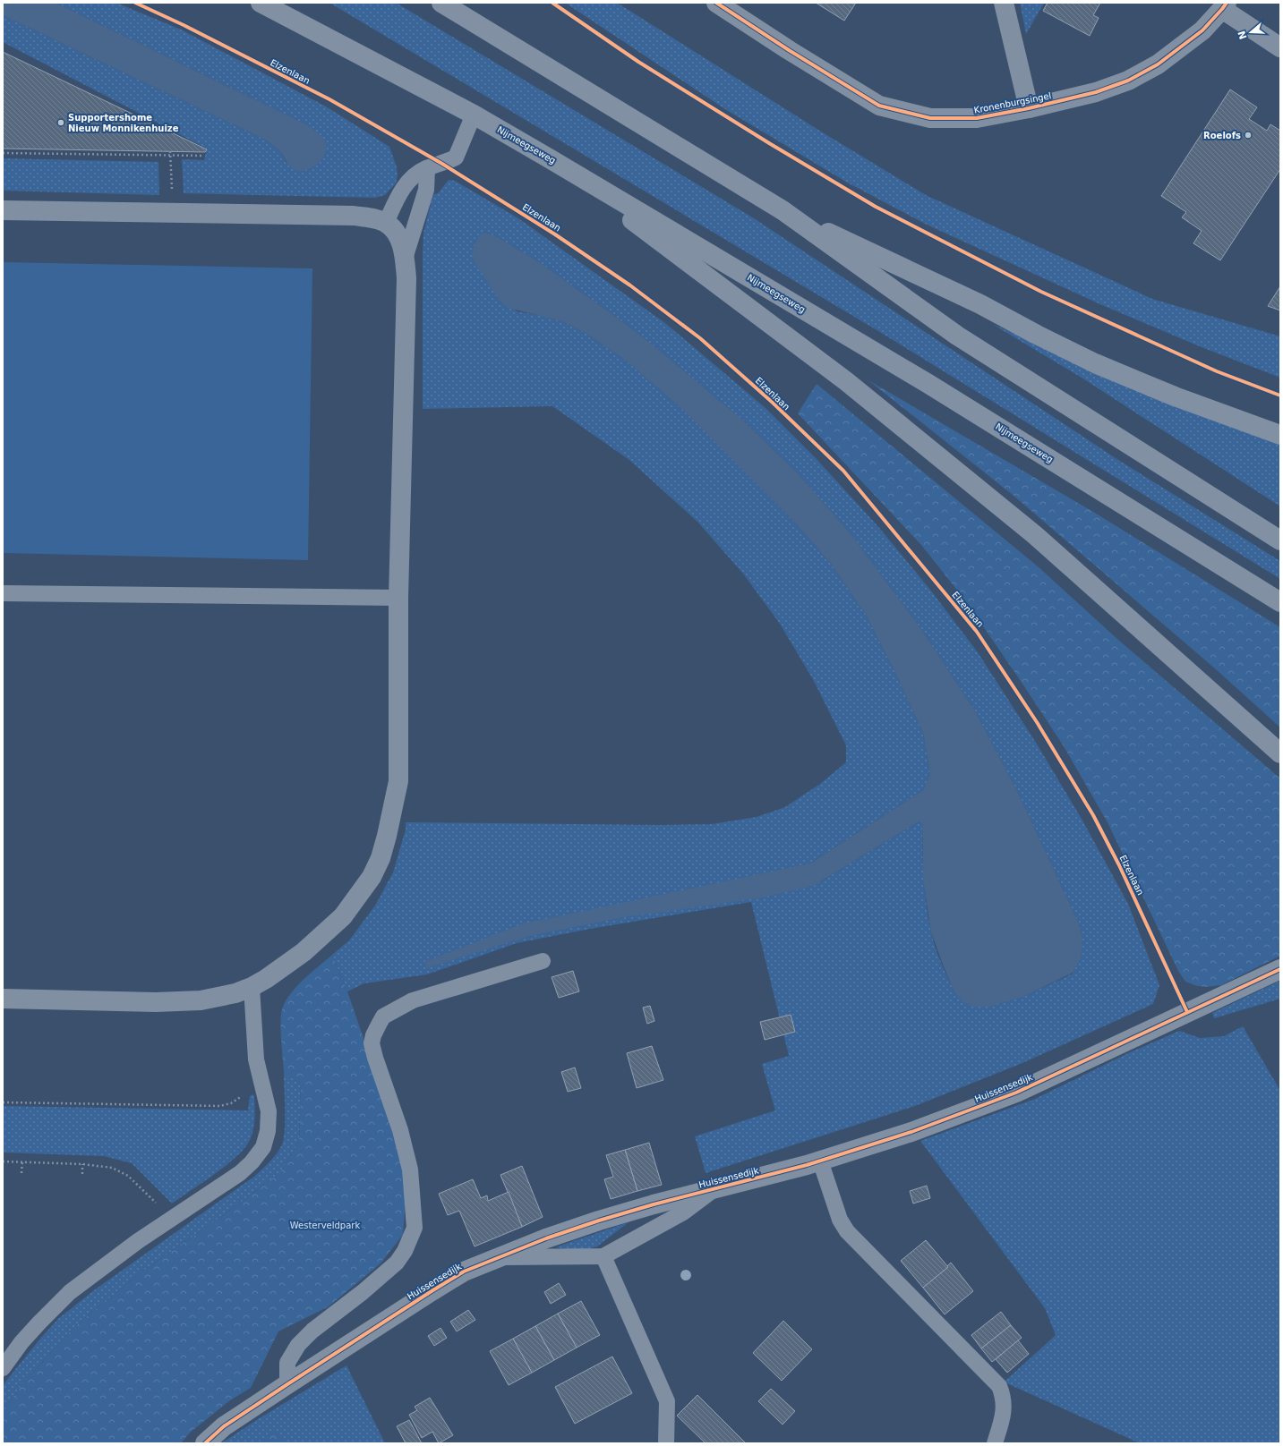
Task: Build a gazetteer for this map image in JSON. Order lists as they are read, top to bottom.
{
  "streets": {
    "highway": ["Nijmeegseweg"],
    "street": ["Kronenburgsingel", "Huissensedijk"],
    "cycle path": ["Elzenlaan"]
  },
  "parks": ["Westerveldpark"],
  "places": ["Supportershome Nieuw Monnikenhuize", "Roelofs"],
  "north": "left"
}
